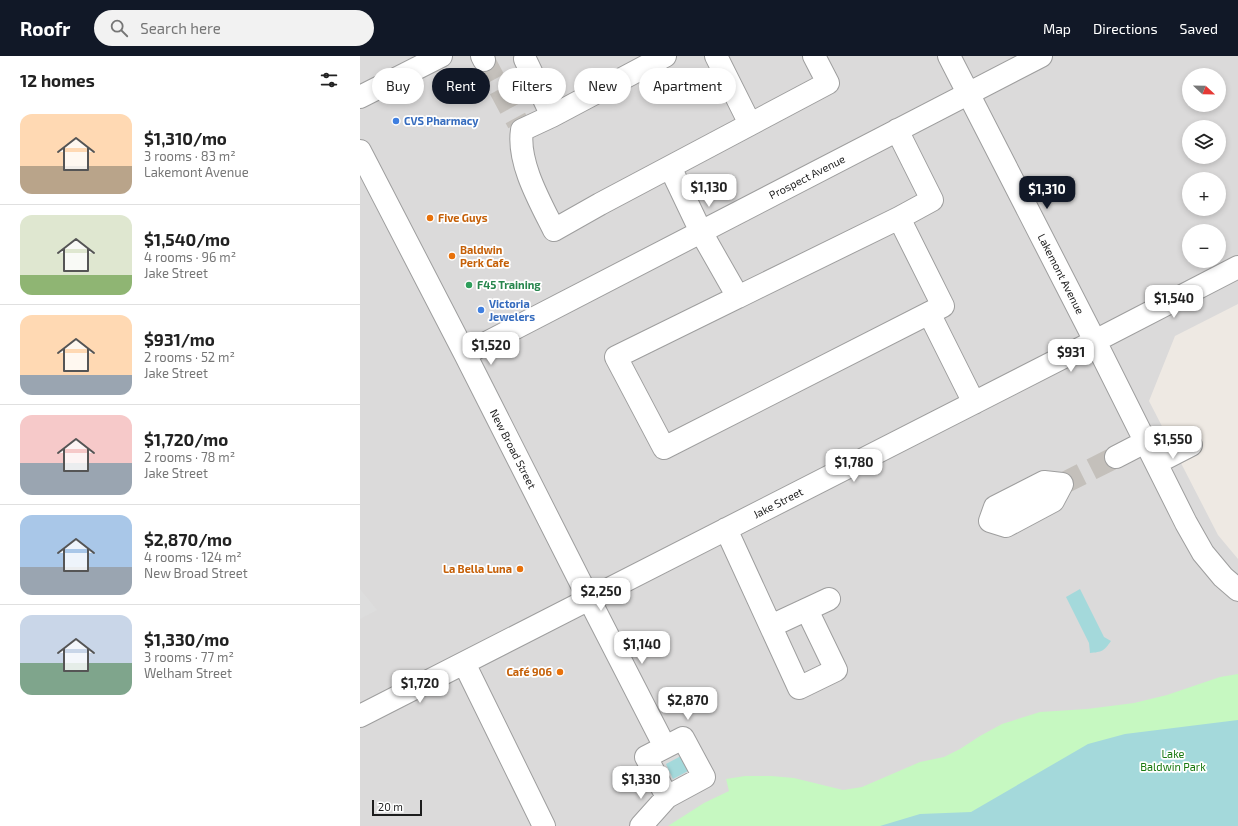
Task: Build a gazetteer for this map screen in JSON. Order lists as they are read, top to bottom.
{
  "streets": {
    "street": [
      "Prospect Avenue",
      "Lakemont Avenue",
      "New Broad Street",
      "Jake Street"
    ]
  },
  "crossings": [
    ["Prospect Avenue", "Lakemont Avenue"],
    ["Prospect Avenue", "New Broad Street"],
    ["Lakemont Avenue", "Jake Street"],
    ["New Broad Street", "Jake Street"]
  ],
  "parks": ["Lake Baldwin Park"],
  "places": [
    "CVS Pharmacy",
    "Five Guys",
    "Baldwin Perk Cafe",
    "F45 Training",
    "Victoria Jewelers",
    "La Bella Luna",
    "Café 906"
  ],
  "scale_bar": "20 m",
  "north": "right",
  "page": {
    "header": "Roofr",
    "search": "Search here",
    "nav": ["Map", "Directions", "Saved"],
    "heading": "12 homes",
    "map_buttons": ["+", "−"],
    "chip": [
      "Buy",
      "Rent",
      "Filters",
      "New",
      "Apartment"
    ],
    "list": [
      {
        "name": "$1,310/mo",
        "note": "3 rooms · 83 m² · Lakemont Avenue"
      },
      {
        "name": "$1,540/mo",
        "note": "4 rooms · 96 m² · Jake Street"
      },
      {
        "name": "$931/mo",
        "note": "2 rooms · 52 m² · Jake Street"
      },
      {
        "name": "$1,720/mo",
        "note": "2 rooms · 78 m² · Jake Street"
      },
      {
        "name": "$2,870/mo",
        "note": "4 rooms · 124 m² · New Broad Street"
      },
      {
        "name": "$1,330/mo",
        "note": "3 rooms · 77 m² · Welham Street"
      }
    ],
    "price": [
      "$1,130",
      "$1,310",
      "$1,540",
      "$1,520",
      "$931",
      "$1,550",
      "$1,780",
      "$2,250",
      "$1,140",
      "$1,720",
      "$2,870",
      "$1,330"
    ],
    "scale": "20 m"
  }
}
